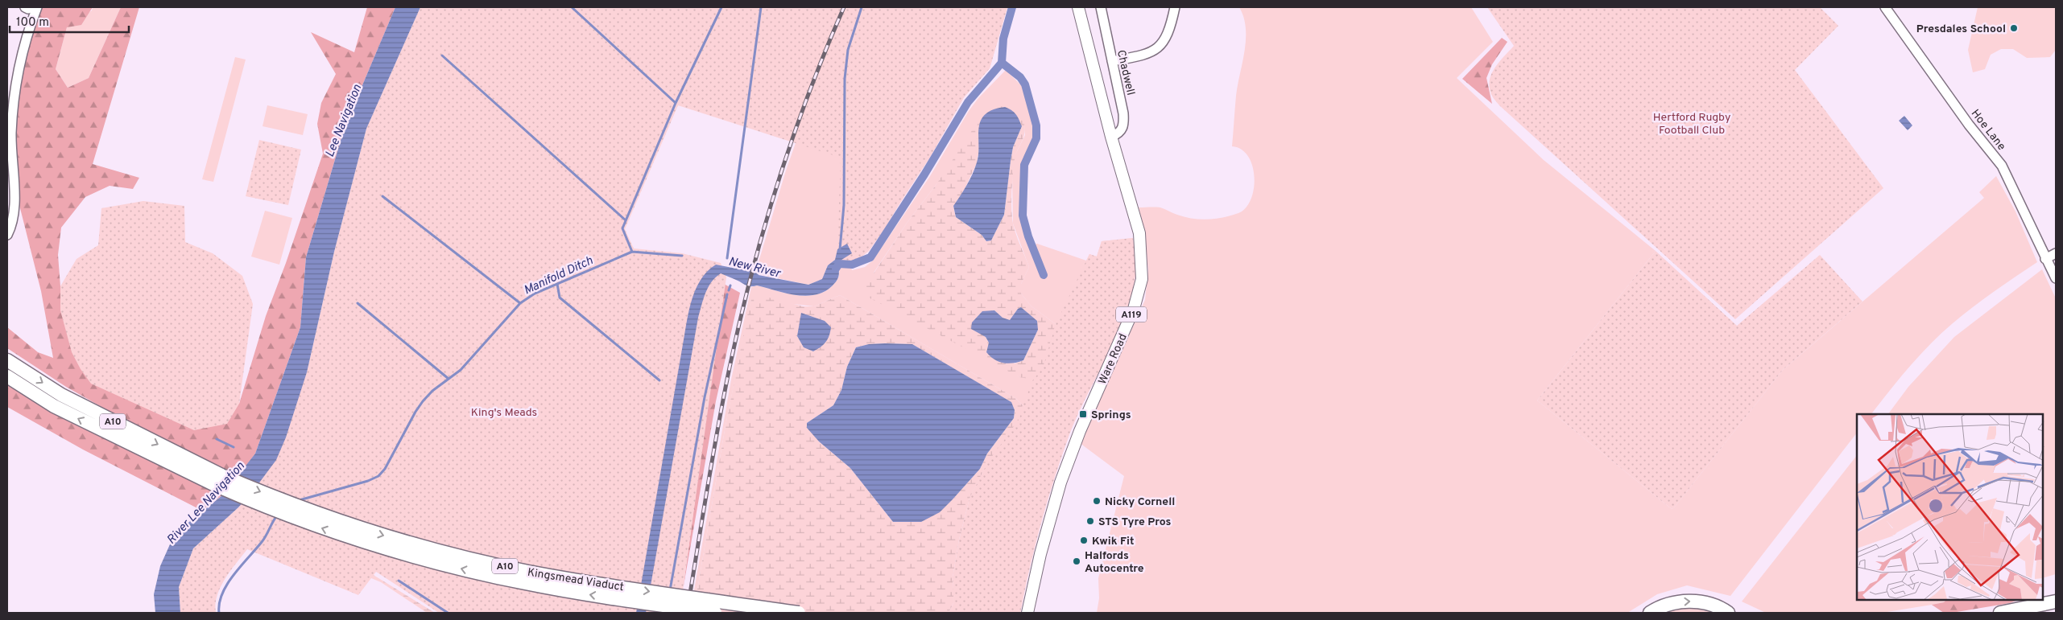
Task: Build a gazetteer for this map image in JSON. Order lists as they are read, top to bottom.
{
  "streets": {
    "highway": ["A10", "Kingsmead Viaduct"],
    "main road": ["A119", "Ware Road"],
    "street": ["Chadwell", "Hoe Lane"]
  },
  "crossings": [
    ["Chadwell", "Ware Road"],
    ["A10", "Kingsmead Viaduct"]
  ],
  "water": [
    "Lee Navigation",
    "New River",
    "Manifold Ditch",
    "River Lee Navigation"
  ],
  "parks": ["Hertford Rugby Football Club", "King's Meads"],
  "places": {
    "other": [
      "Presdales School",
      "Nicky Cornell",
      "STS Tyre Pros",
      "Kwik Fit",
      "Halfords Autocentre"
    ],
    "transit": ["Springs"]
  },
  "scale_bar": "100 m"
}
